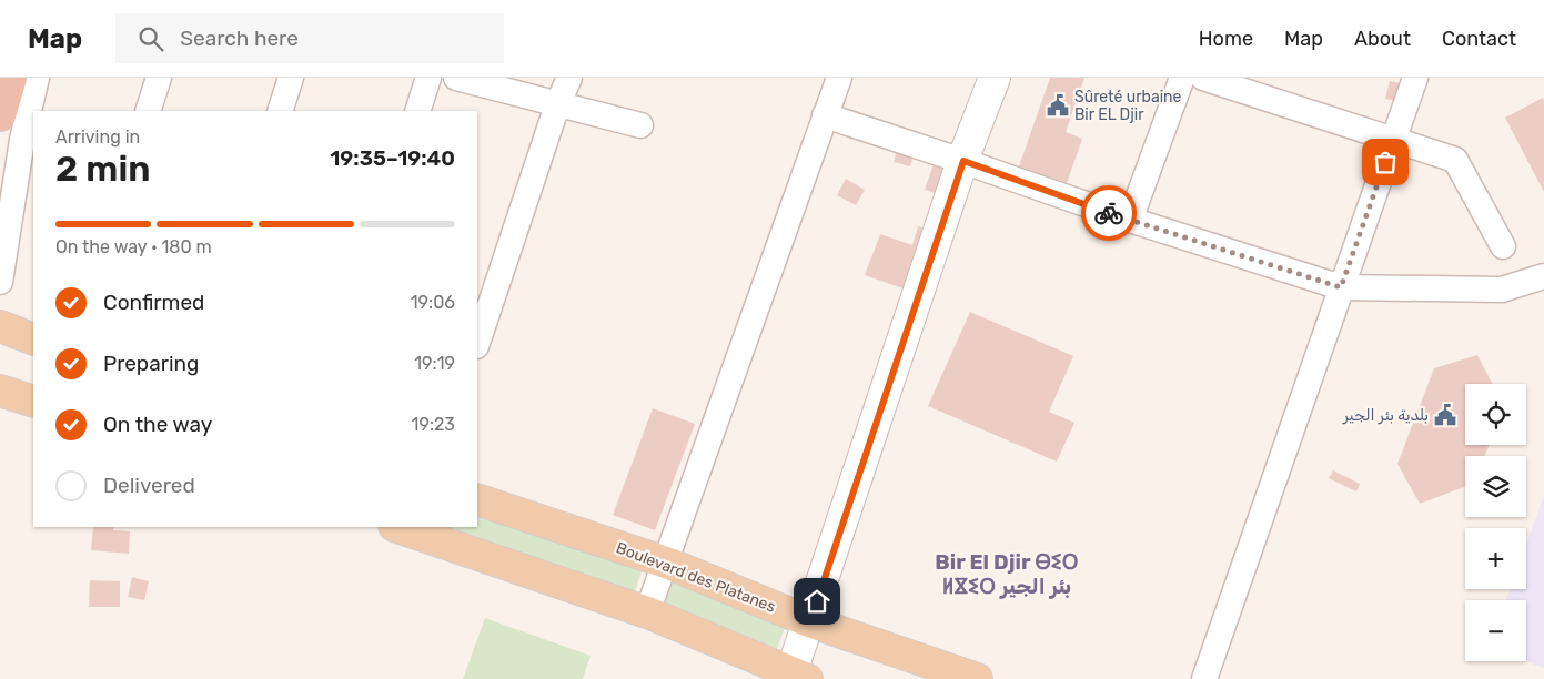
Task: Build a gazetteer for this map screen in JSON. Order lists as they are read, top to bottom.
{
  "streets": {
    "main road": ["Boulevard des Platanes"]
  },
  "districts": ["Bir El Djir ⴱⵉⵔ ⵍⴵⵉⵔ بئر الجير"],
  "places": {
    "public building": ["Sûreté urbaine Bir EL Djir", "بلدية بئر الجير"]
  },
  "page": {
    "header": "Map",
    "search": "Search here",
    "nav": [
      "Home",
      "Map",
      "About",
      "Contact"
    ],
    "heading": ["2 min", "Arriving in", "19:35–19:40"],
    "bar": "On the way · 180 m",
    "list": [
      ["Confirmed", "19:06"],
      ["Preparing", "19:19"],
      ["On the way", "19:23"],
      "Delivered"
    ],
    "map_buttons": ["+", "−"]
  }
}
